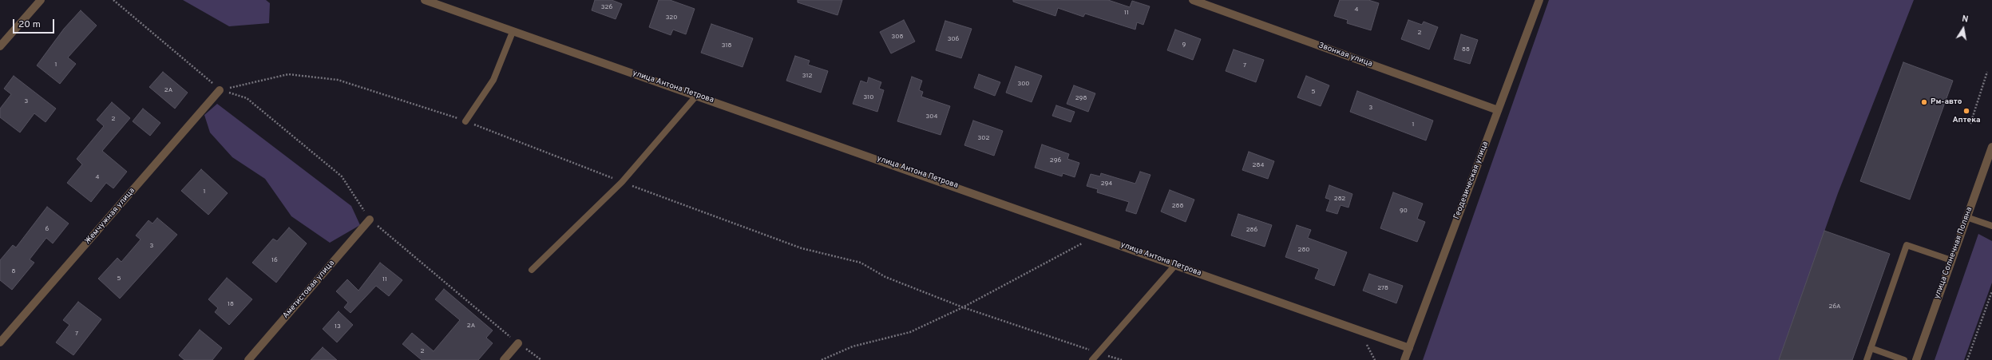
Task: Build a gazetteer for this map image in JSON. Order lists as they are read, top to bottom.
{
  "streets": {
    "street": [
      "Звонкая улица",
      "улица Антона Петрова",
      "Геодезическая улица",
      "Жемчужная улица",
      "улица Солнечная Поляна",
      "Аметистовая улица"
    ]
  },
  "crossings": [
    ["Звонкая улица", "Геодезическая улица"],
    ["улица Антона Петрова", "Геодезическая улица"]
  ],
  "places": ["Рм-авто", "Аптека"],
  "house_numbers": [
    "326",
    "4",
    "11",
    "320",
    "2",
    "308",
    "306",
    "9",
    "318",
    "88",
    "1",
    "7",
    "312",
    "300",
    "2А",
    "5",
    "310",
    "298",
    "3",
    "3",
    "304",
    "2",
    "1",
    "302",
    "296",
    "284",
    "4",
    "294",
    "1",
    "282",
    "288",
    "90",
    "6",
    "286",
    "3",
    "280",
    "16",
    "8",
    "5",
    "11",
    "278",
    "18",
    "26А",
    "2А",
    "13",
    "7",
    "2"
  ],
  "scale_bar": "20 m",
  "north": "top"
}
